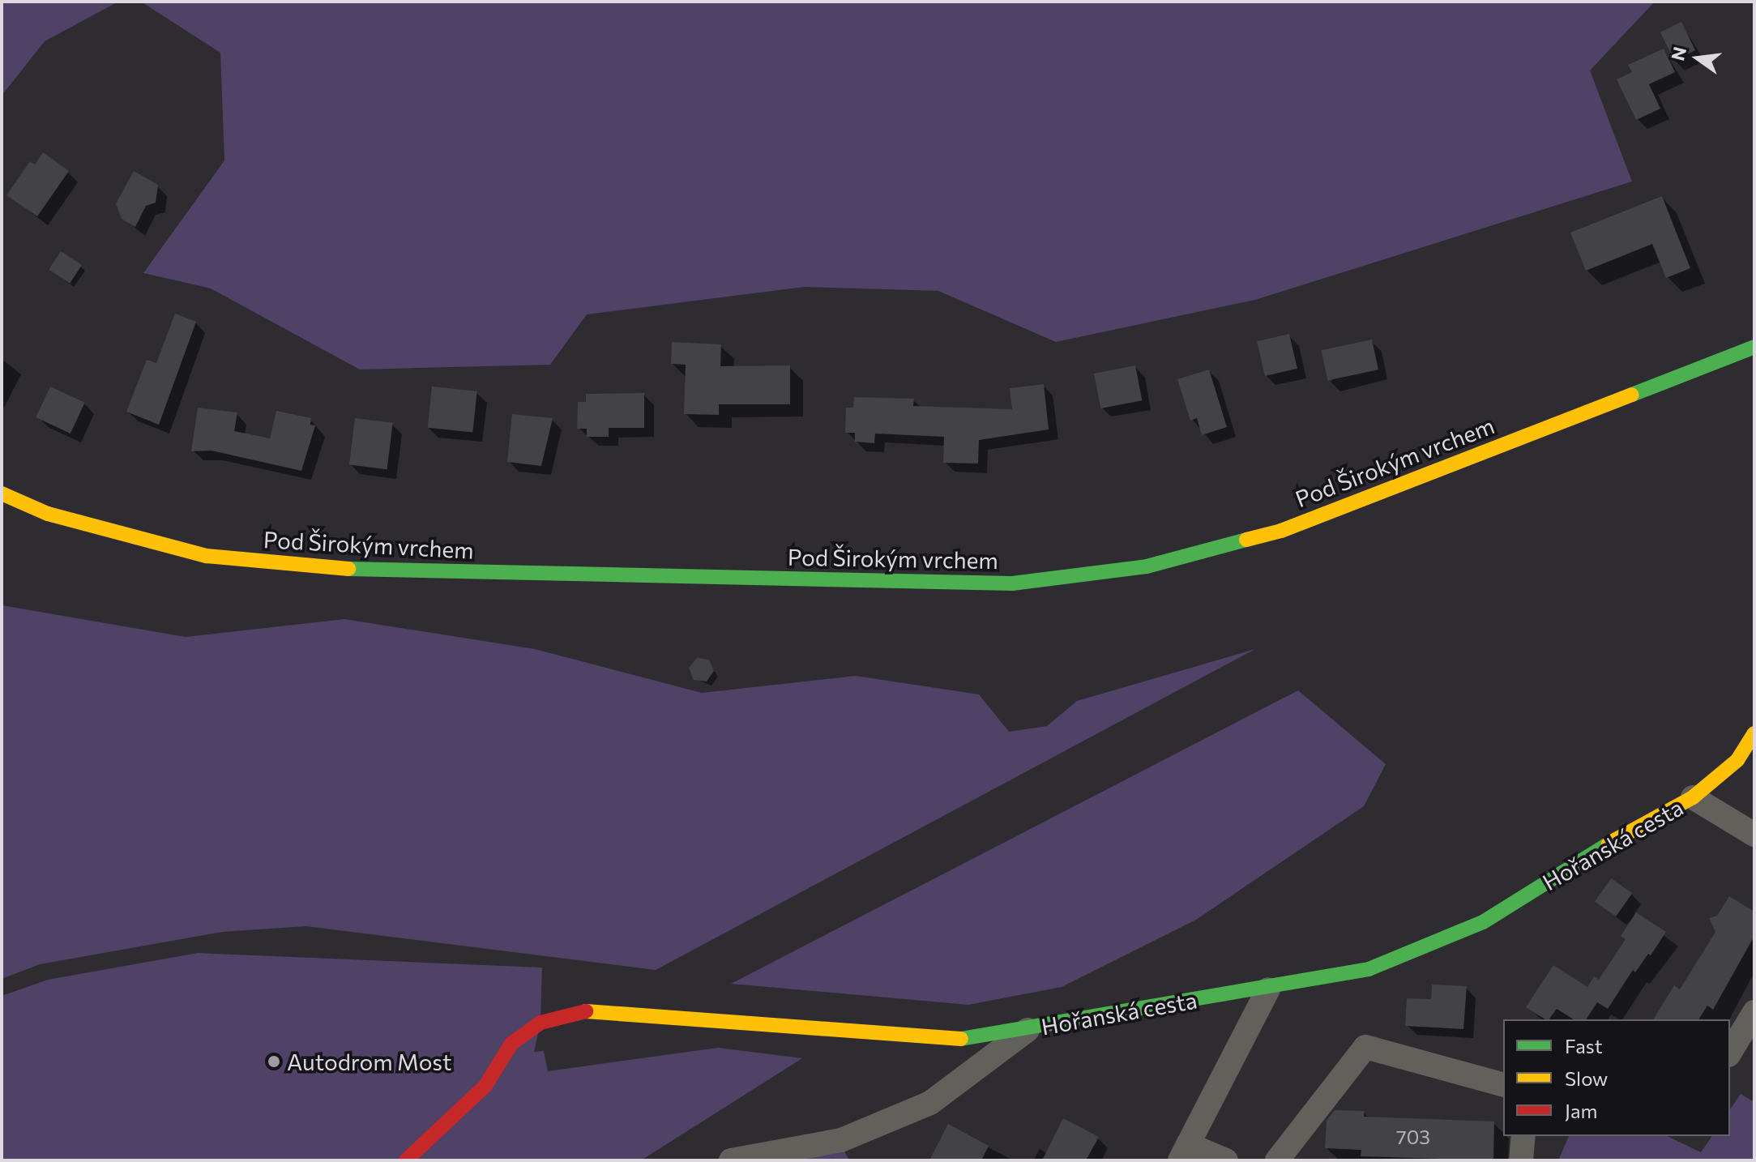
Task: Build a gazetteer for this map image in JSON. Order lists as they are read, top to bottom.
{
  "streets": {
    "street": ["Pod Širokým vrchem", "Hořanská cesta"]
  },
  "places": ["Autodrom Most"],
  "house_numbers": ["703"],
  "legend": ["Fast", "Slow", "Jam"],
  "north": "left"
}
